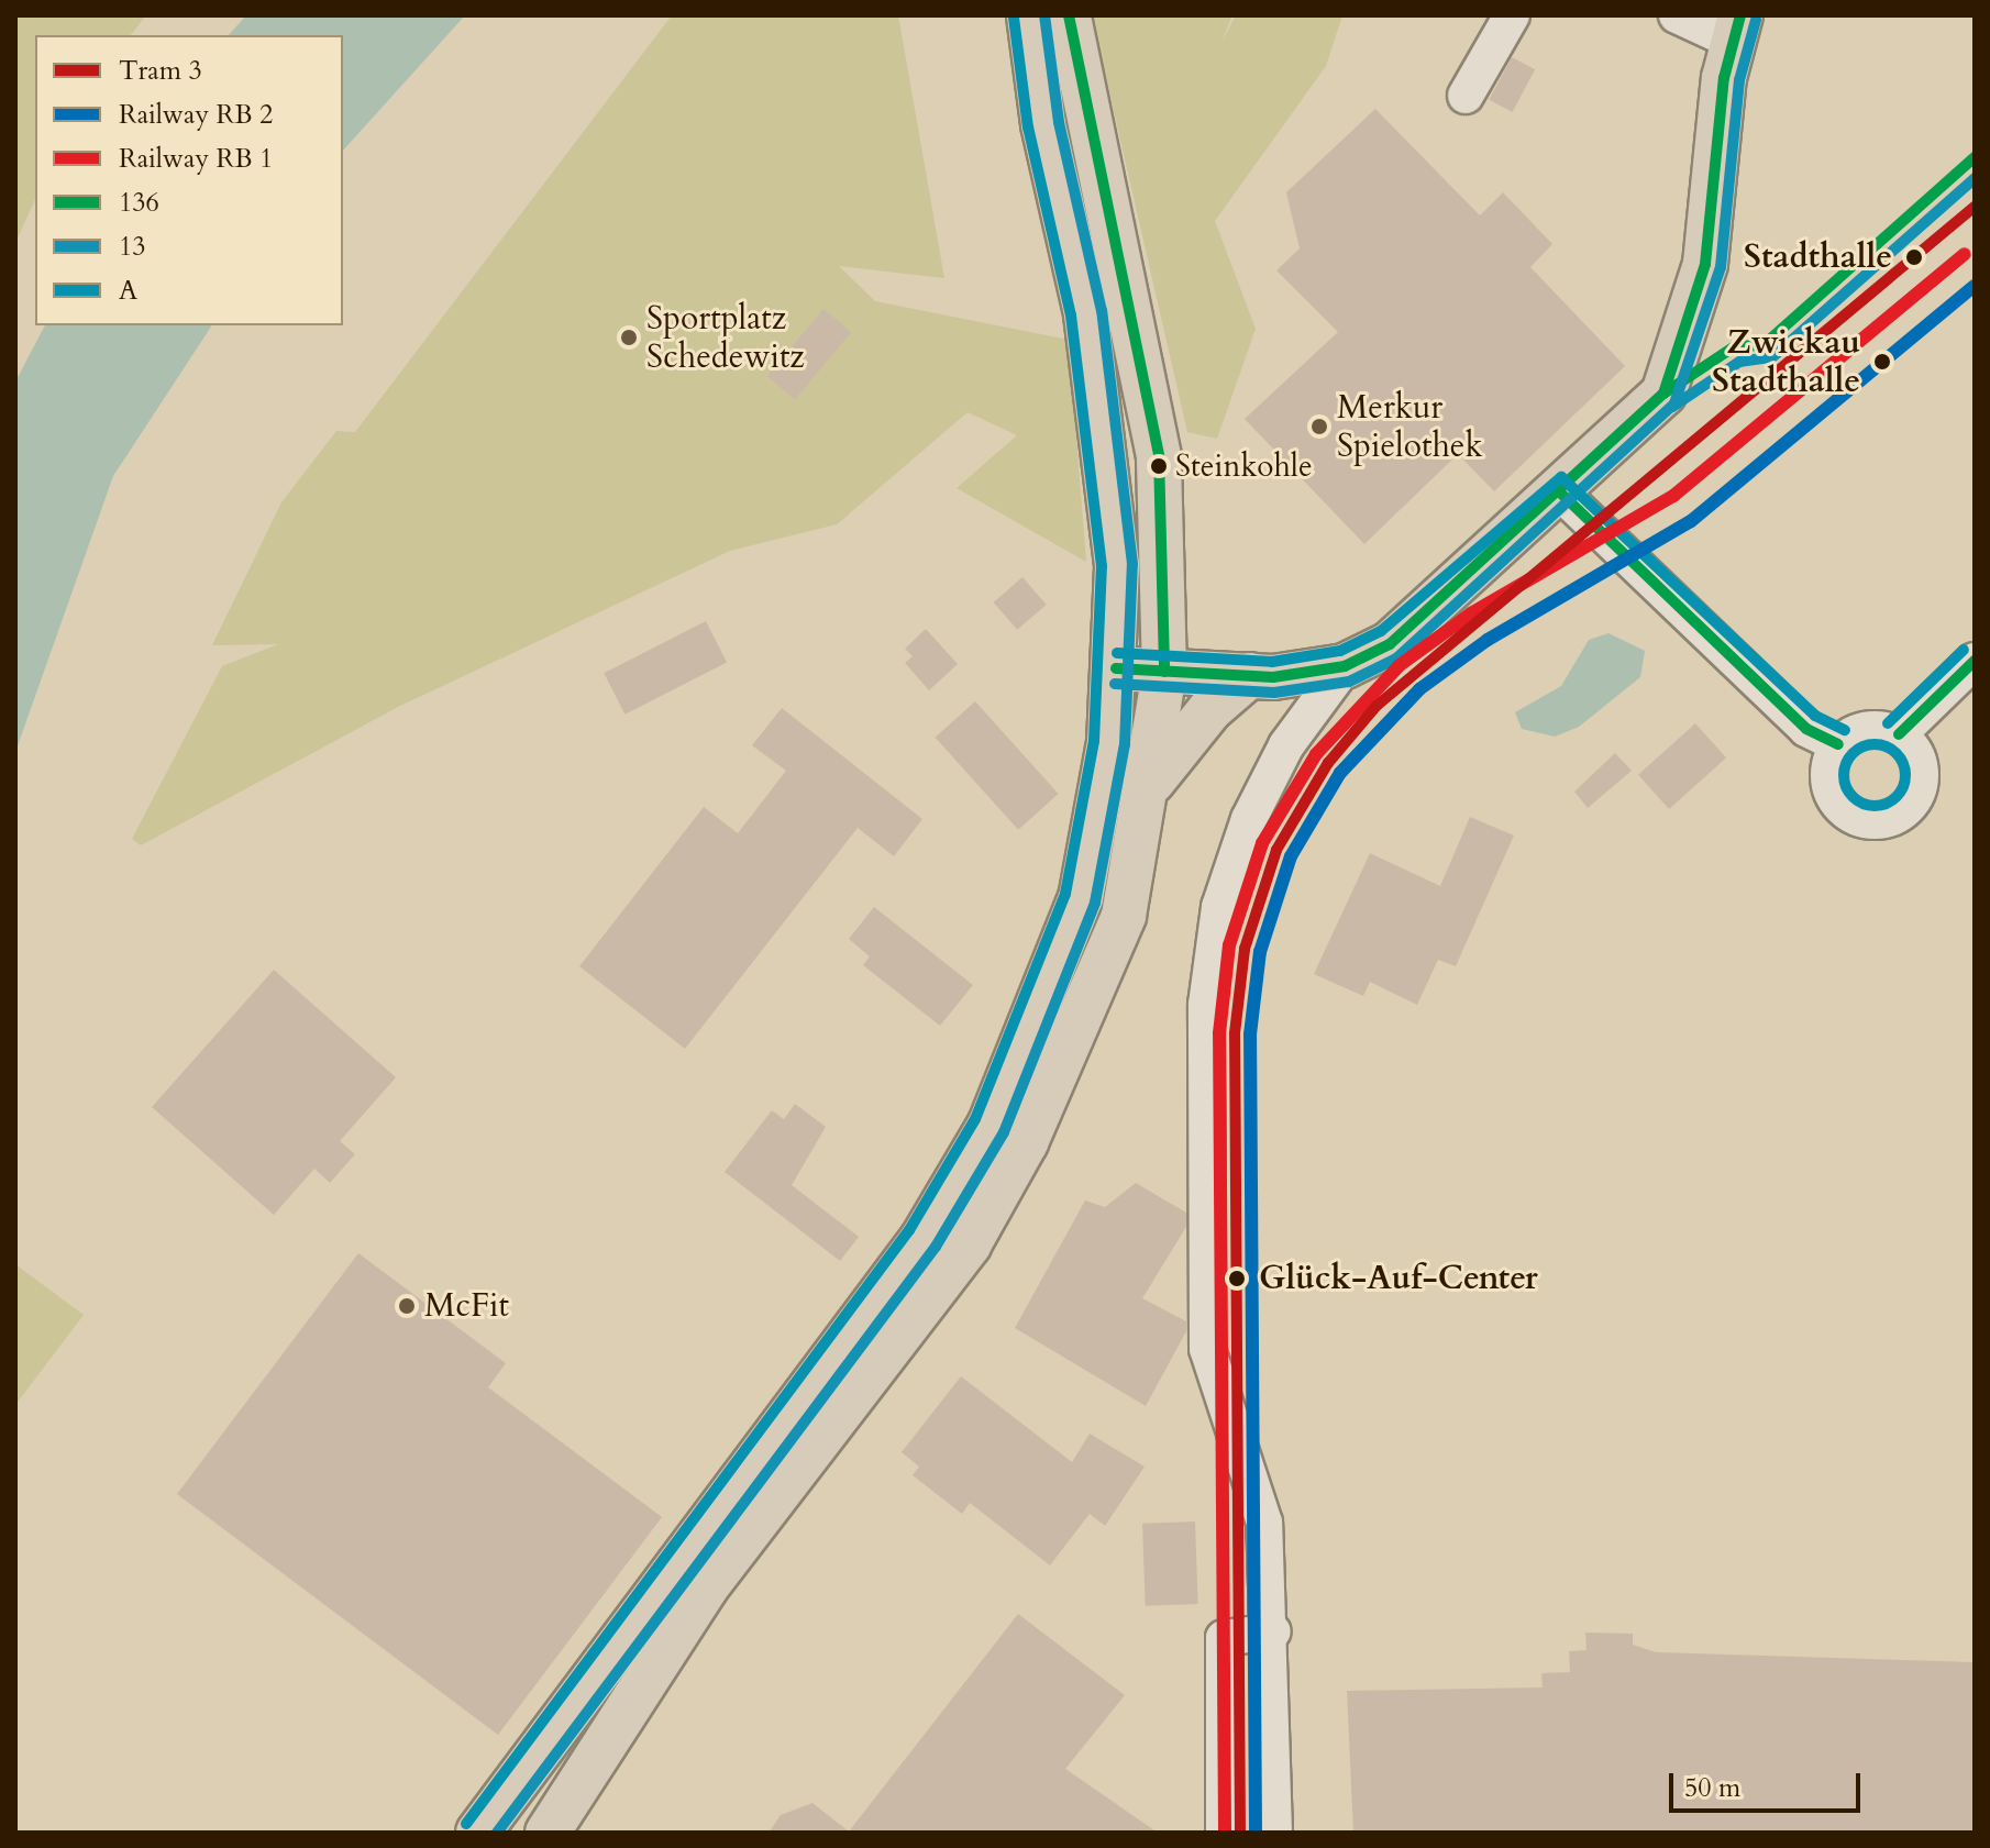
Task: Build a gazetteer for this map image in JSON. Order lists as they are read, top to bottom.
{
  "places": [
    "Stadthalle",
    "Sportplatz Schedewitz",
    "Zwickau Stadthalle",
    "Merkur Spielothek",
    "Steinkohle",
    "Glück-Auf-Center",
    "McFit"
  ],
  "lines": [
    "transit line 136",
    "transit line 13",
    "transit line A",
    "tram line 3"
  ],
  "legend": [
    "Tram 3",
    "Railway RB 2",
    "Railway RB 1",
    "136",
    "13",
    "A"
  ],
  "scale_bar": "50 m"
}
